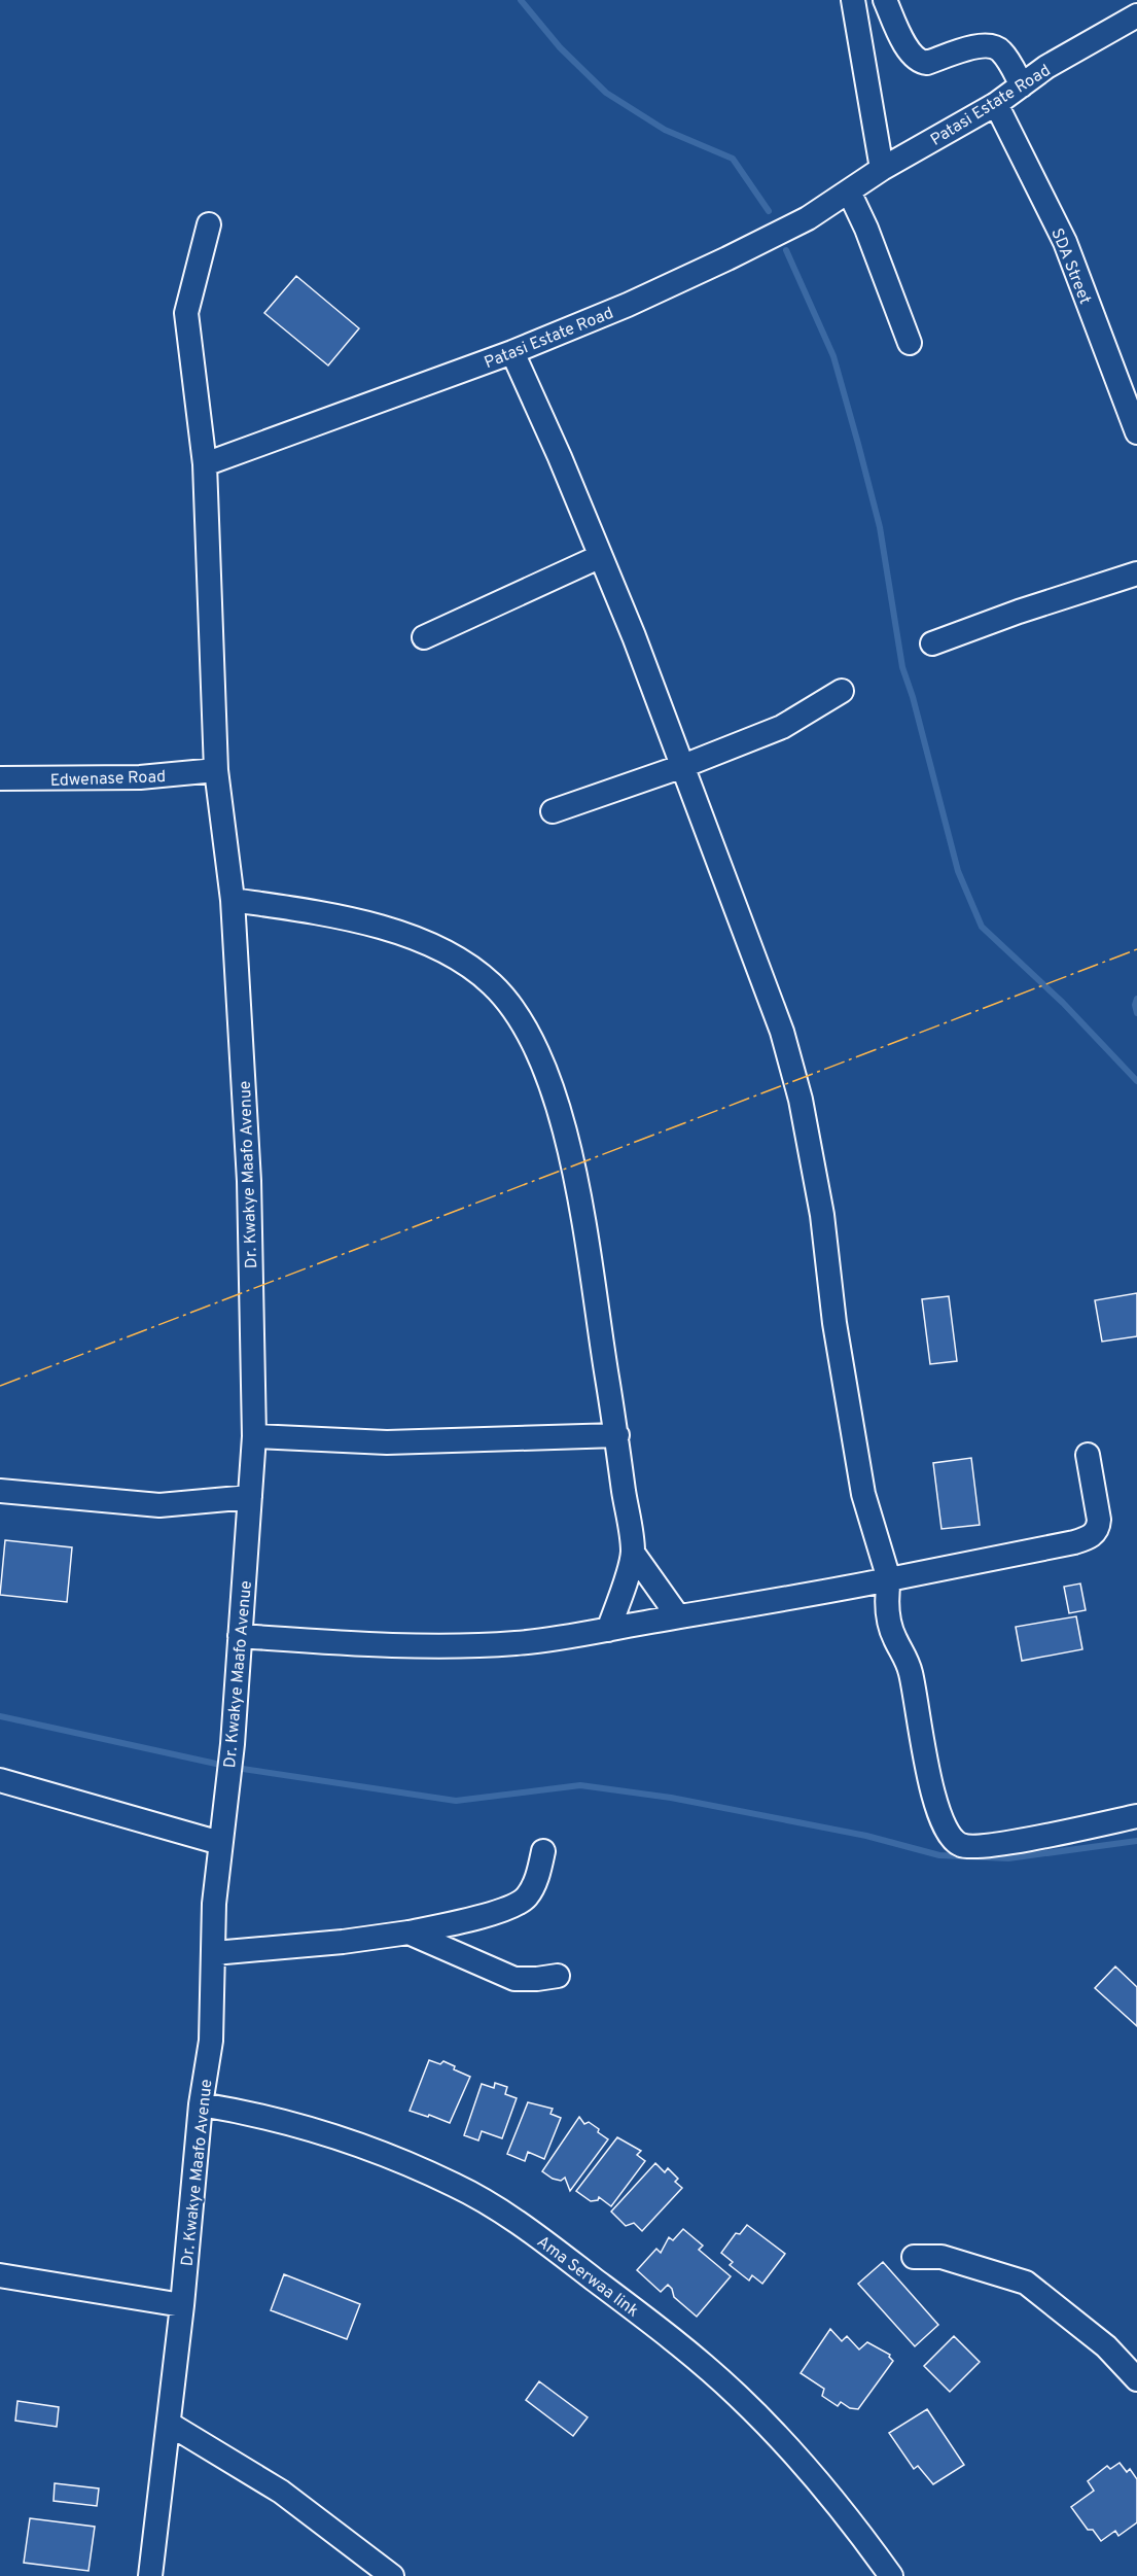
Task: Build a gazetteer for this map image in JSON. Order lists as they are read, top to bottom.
{
  "streets": {
    "street": [
      "Patasi Estate Road",
      "SDA Street",
      "Edwenase Road",
      "Dr. Kwakye Maafo Avenue",
      "Ama Serwaa link"
    ]
  },
  "crossings": [
    ["Patasi Estate Road", "SDA Street"],
    ["Edwenase Road", "Dr. Kwakye Maafo Avenue"],
    ["Dr. Kwakye Maafo Avenue", "Ama Serwaa link"]
  ]
}
